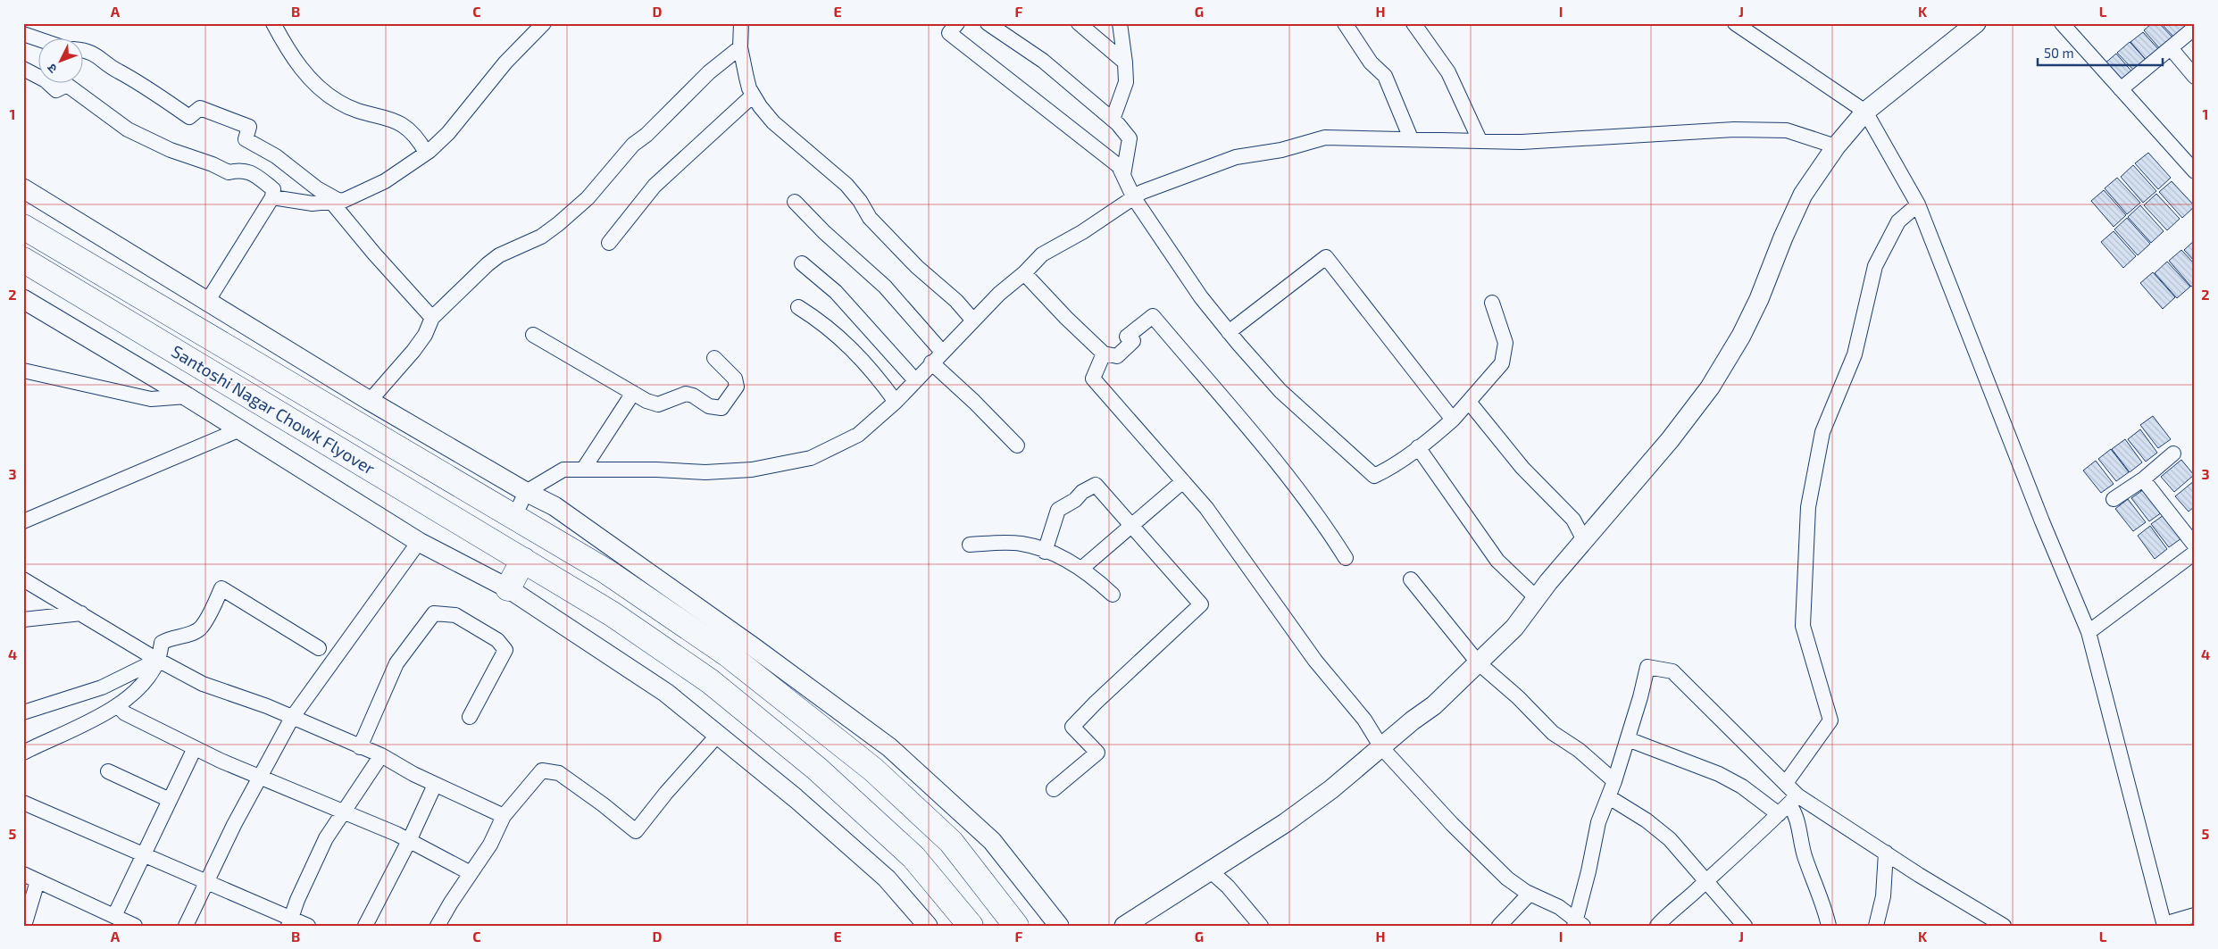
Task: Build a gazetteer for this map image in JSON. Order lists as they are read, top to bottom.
{
  "streets": {
    "highway": ["Santoshi Nagar Chowk Flyover"]
  },
  "scale_bar": "50 m",
  "north": "bottom left",
  "grid": {
    "columns": [
      "A",
      "B",
      "C",
      "D",
      "E",
      "F",
      "G",
      "H",
      "I",
      "J",
      "K",
      "L"
    ],
    "rows": [
      "1",
      "2",
      "3",
      "4",
      "5"
    ]
  }
}
